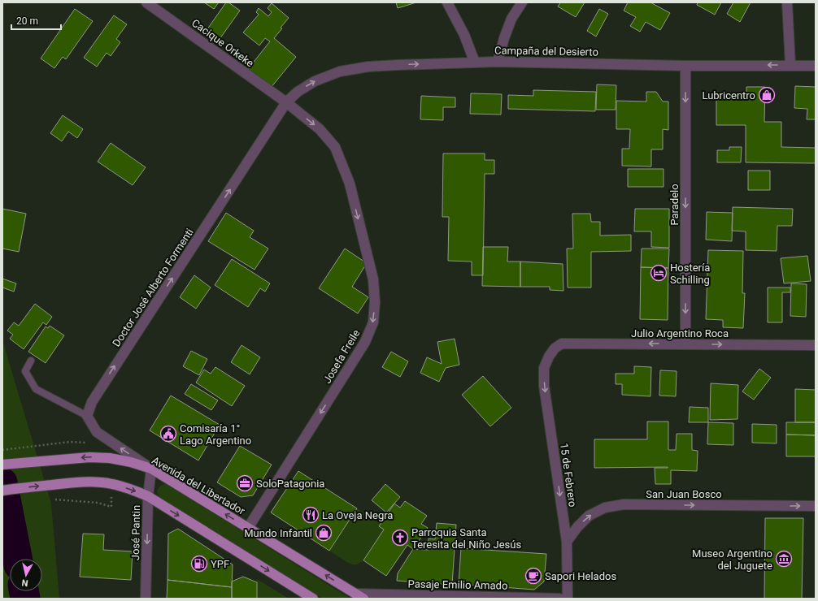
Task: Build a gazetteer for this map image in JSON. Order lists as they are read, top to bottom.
{
  "streets": {
    "main road": ["Avenida del Libertador"],
    "street": [
      "Cacique Orkeke",
      "Campaña del Desierto",
      "Paradelo",
      "Doctor José Alberto Formenti",
      "Julio Argentino Roca",
      "Josefa Freile",
      "15 de Febrero",
      "San Juan Bosco",
      "José Pantin",
      "Pasaje Emilio Amado"
    ]
  },
  "crossings": [
    ["Cacique Orkeke", "Campaña del Desierto"],
    ["Cacique Orkeke", "Doctor José Alberto Formenti"],
    ["Cacique Orkeke", "Josefa Freile"],
    ["Campaña del Desierto", "Paradelo"],
    ["Campaña del Desierto", "Doctor José Alberto Formenti"],
    ["Campaña del Desierto", "Josefa Freile"],
    ["Paradelo", "Julio Argentino Roca"],
    ["Doctor José Alberto Formenti", "Josefa Freile"],
    ["Julio Argentino Roca", "15 de Febrero"],
    ["Josefa Freile", "Avenida del Libertador"],
    ["15 de Febrero", "San Juan Bosco"],
    ["Avenida del Libertador", "José Pantin"],
    ["Avenida del Libertador", "Pasaje Emilio Amado"]
  ],
  "one_way": [
    "Paradelo",
    "Doctor José Alberto Formenti",
    "Josefa Freile",
    "15 de Febrero",
    "San Juan Bosco",
    "José Pantin"
  ],
  "places": {
    "shop": ["Lubricentro", "Mundo Infantil"],
    "hotel": ["Hostería Schilling"],
    "public building": ["Comisaría 1° Lago Argentino"],
    "office": ["SoloPatagonia"],
    "restaurant": ["La Oveja Negra"],
    "church": ["Parroquia Santa Teresita del Niño Jesús"],
    "museum": ["Museo Argentino del Juguete"],
    "fuel station": ["YPF"],
    "cafe": ["Sapori Helados"]
  },
  "scale_bar": "20 m",
  "north": "bottom"
}
